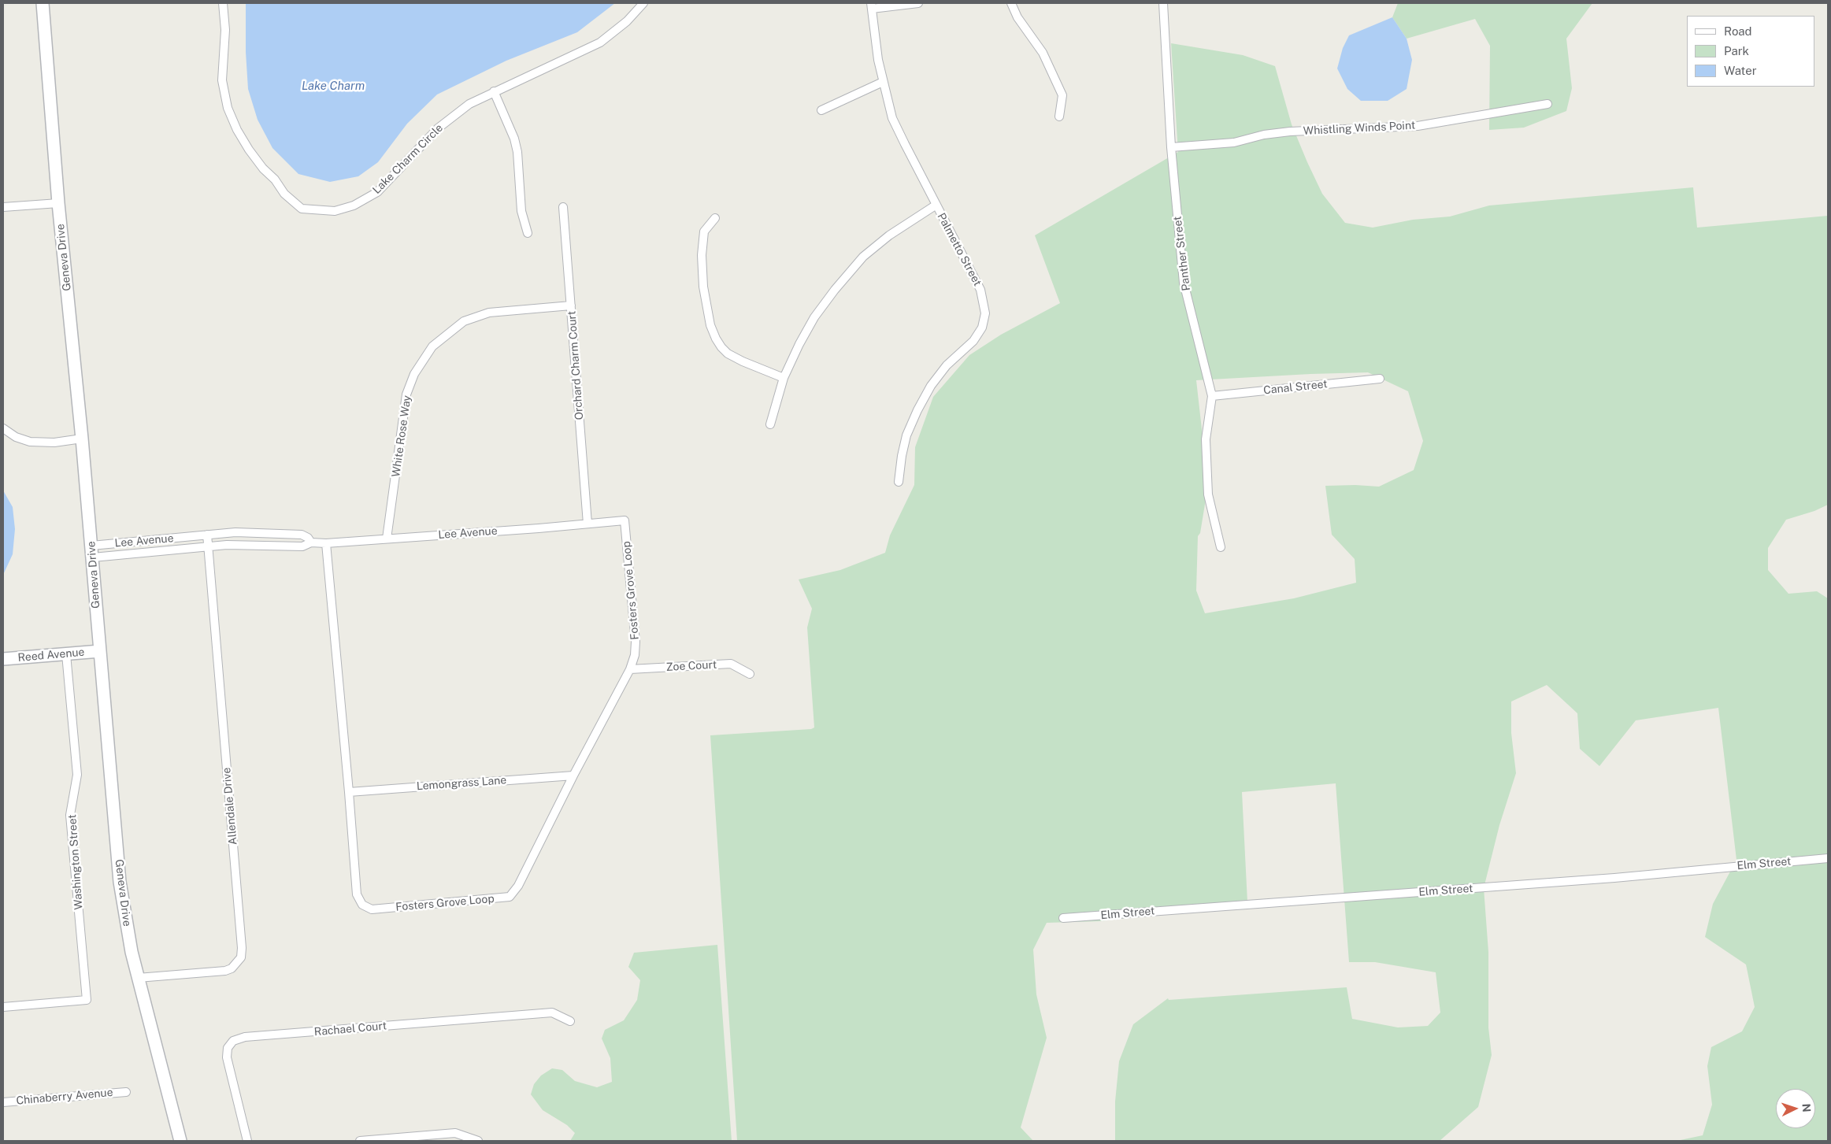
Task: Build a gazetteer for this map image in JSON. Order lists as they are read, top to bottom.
{
  "streets": {
    "main road": ["Geneva Drive", "Reed Avenue"],
    "street": [
      "Whistling Winds Point",
      "Lake Charm Circle",
      "Palmetto Street",
      "Panther Street",
      "Orchard Charm Court",
      "Canal Street",
      "White Rose Way",
      "Lee Avenue",
      "Fosters Grove Loop",
      "Zoe Court",
      "Lemongrass Lane",
      "Allendale Drive",
      "Washington Street",
      "Elm Street",
      "Rachael Court",
      "Chinaberry Avenue"
    ]
  },
  "crossings": [
    ["Whistling Winds Point", "Panther Street"],
    ["Panther Street", "Canal Street"],
    ["Geneva Drive", "Lee Avenue"],
    ["Geneva Drive", "Reed Avenue"],
    ["Geneva Drive", "Allendale Drive"],
    ["Orchard Charm Court", "White Rose Way"],
    ["Orchard Charm Court", "Lee Avenue"],
    ["White Rose Way", "Lee Avenue"],
    ["Lee Avenue", "Fosters Grove Loop"],
    ["Lee Avenue", "Allendale Drive"],
    ["Fosters Grove Loop", "Zoe Court"],
    ["Fosters Grove Loop", "Lemongrass Lane"],
    ["Reed Avenue", "Washington Street"]
  ],
  "water": ["Lake Charm"],
  "legend": ["Road", "Park", "Water"],
  "north": "right"
}
